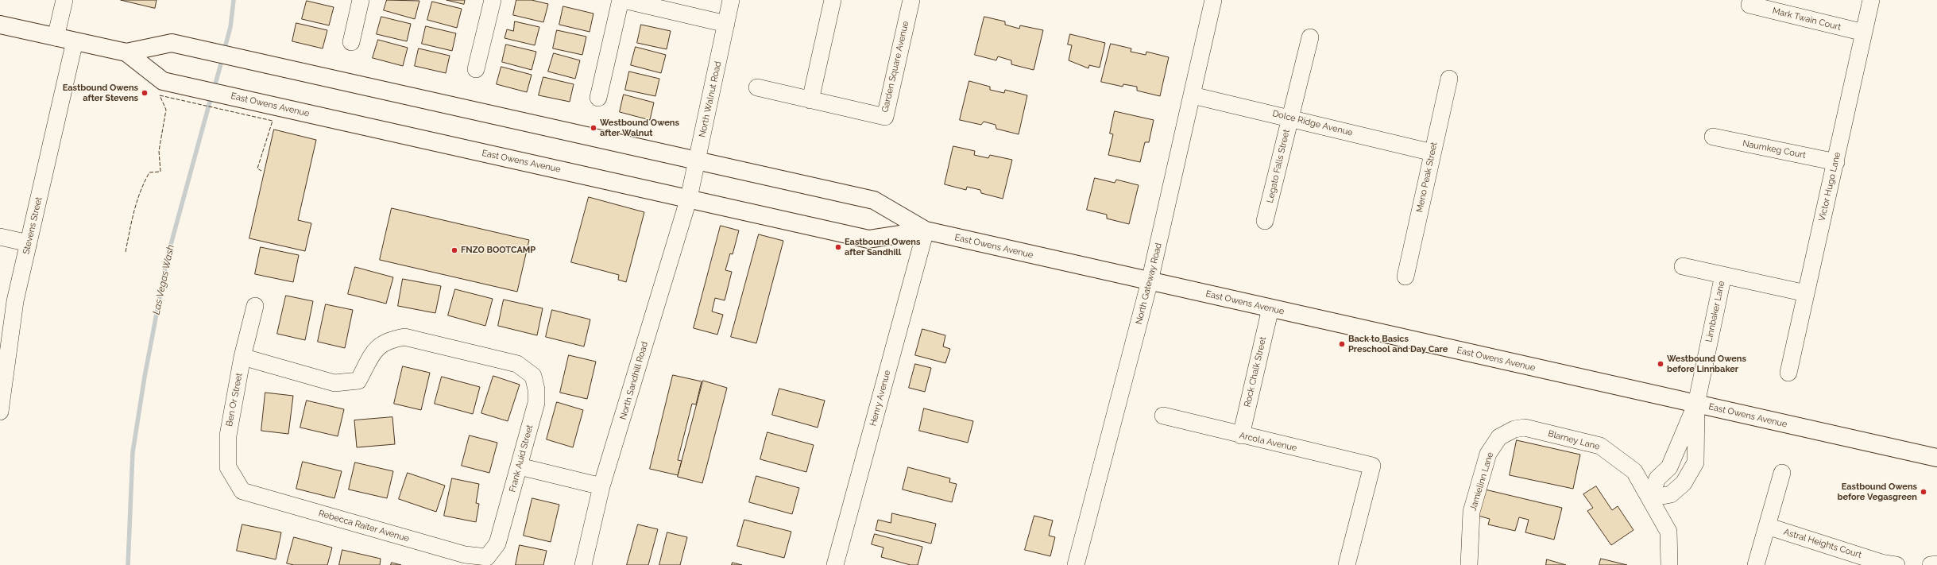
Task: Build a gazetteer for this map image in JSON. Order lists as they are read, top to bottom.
{
  "streets": {
    "main road": ["East Owens Avenue"],
    "street": [
      "Mark Twain Court",
      "Garden Square Avenue",
      "North Walnut Road",
      "Dolce Ridge Avenue",
      "Naumkeg Court",
      "Legato Falls Street",
      "Meno Peak Street",
      "Victor Hugo Lane",
      "Stevens Street",
      "North Gateway Road",
      "Linnbaker Lane",
      "Rock Chalk Street",
      "North Sandhill Road",
      "Henry Avenue",
      "Ben Or Street",
      "Blarney Lane",
      "Arcola Avenue",
      "Frank Auid Street",
      "Jamielinn Lane",
      "Rebecca Raiter Avenue",
      "Astral Heights Court"
    ]
  },
  "crossings": [
    ["Mark Twain Court", "Victor Hugo Lane"],
    ["North Walnut Road", "East Owens Avenue"],
    ["North Walnut Road", "North Sandhill Road"],
    ["East Owens Avenue", "Stevens Street"],
    ["East Owens Avenue", "North Gateway Road"],
    ["East Owens Avenue", "Linnbaker Lane"],
    ["East Owens Avenue", "Rock Chalk Street"],
    ["East Owens Avenue", "North Sandhill Road"],
    ["East Owens Avenue", "Henry Avenue"],
    ["Dolce Ridge Avenue", "Legato Falls Street"],
    ["Dolce Ridge Avenue", "Meno Peak Street"],
    ["Dolce Ridge Avenue", "North Gateway Road"],
    ["Naumkeg Court", "Victor Hugo Lane"],
    ["Linnbaker Lane", "Blarney Lane"],
    ["Rock Chalk Street", "Arcola Avenue"],
    ["Ben Or Street", "Frank Auid Street"],
    ["Ben Or Street", "Rebecca Raiter Avenue"],
    ["Blarney Lane", "Jamielinn Lane"],
    ["Frank Auid Street", "Rebecca Raiter Avenue"]
  ],
  "water": ["Las Vegas Wash"],
  "places": [
    "Eastbound Owens after Stevens",
    "Westbound Owens after Walnut",
    "Eastbound Owens after Sandhill",
    "FNZO BOOTCAMP",
    "Back to Basics Preschool and Day Care",
    "Westbound Owens before Linnbaker",
    "Eastbound Owens before Vegasgreen"
  ]
}
